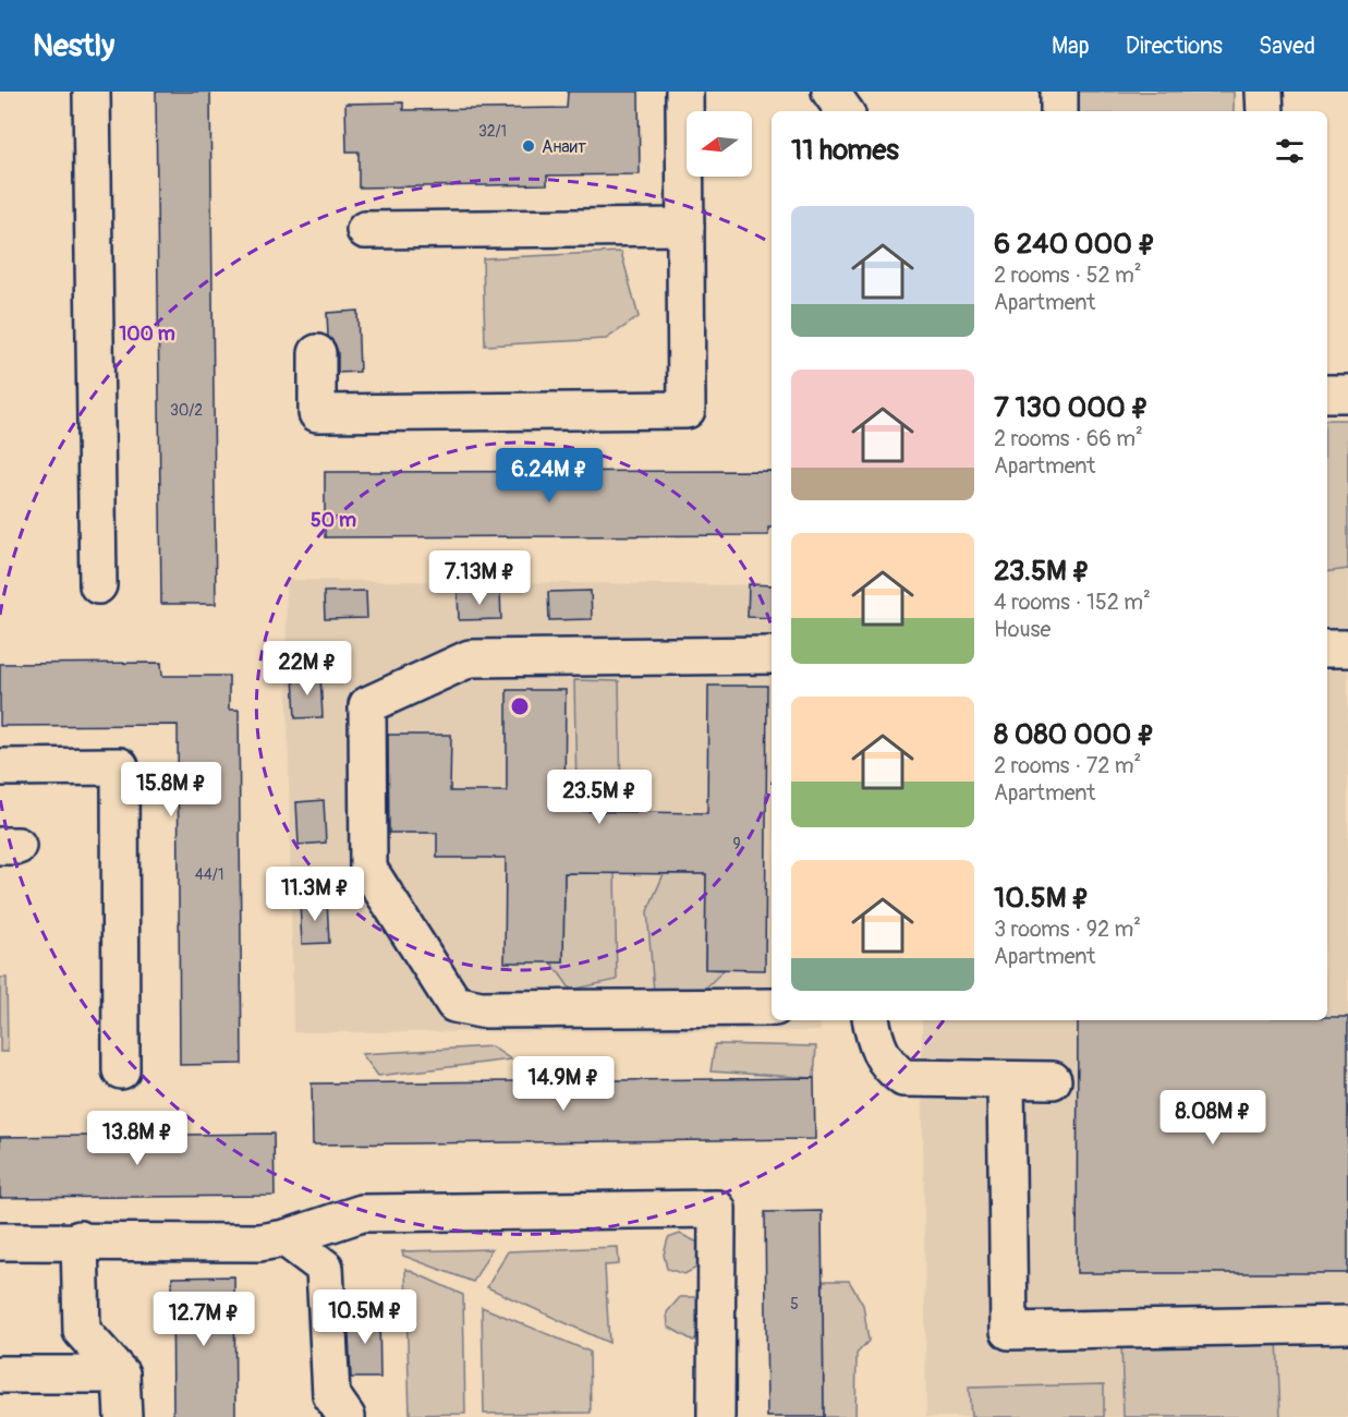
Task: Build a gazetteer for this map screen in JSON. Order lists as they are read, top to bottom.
{
  "places": ["Анаит"],
  "house_numbers": [
    "32/1",
    "30/2",
    "9",
    "44/1",
    "5"
  ],
  "north": "left",
  "page": {
    "header": "Nestly",
    "nav": ["Map", "Directions", "Saved"],
    "heading": "11 homes",
    "list": [
      {
        "name": "6 240 000 ₽",
        "note": "2 rooms · 52 m² · Apartment"
      },
      {
        "name": "7 130 000 ₽",
        "note": "2 rooms · 66 m² · Apartment"
      },
      {
        "name": "23.5M ₽",
        "note": "4 rooms · 152 m² · House"
      },
      {
        "name": "8 080 000 ₽",
        "note": "2 rooms · 72 m² · Apartment"
      },
      {
        "name": "10.5M ₽",
        "note": "3 rooms · 92 m² · Apartment"
      }
    ],
    "price": [
      "6.24M ₽",
      "7.13M ₽",
      "22M ₽",
      "15.8M ₽",
      "23.5M ₽",
      "11.3M ₽",
      "14.9M ₽",
      "8.08M ₽",
      "13.8M ₽",
      "10.5M ₽",
      "12.7M ₽"
    ]
  },
  "rings": ["100 m", "50 m"]
}
